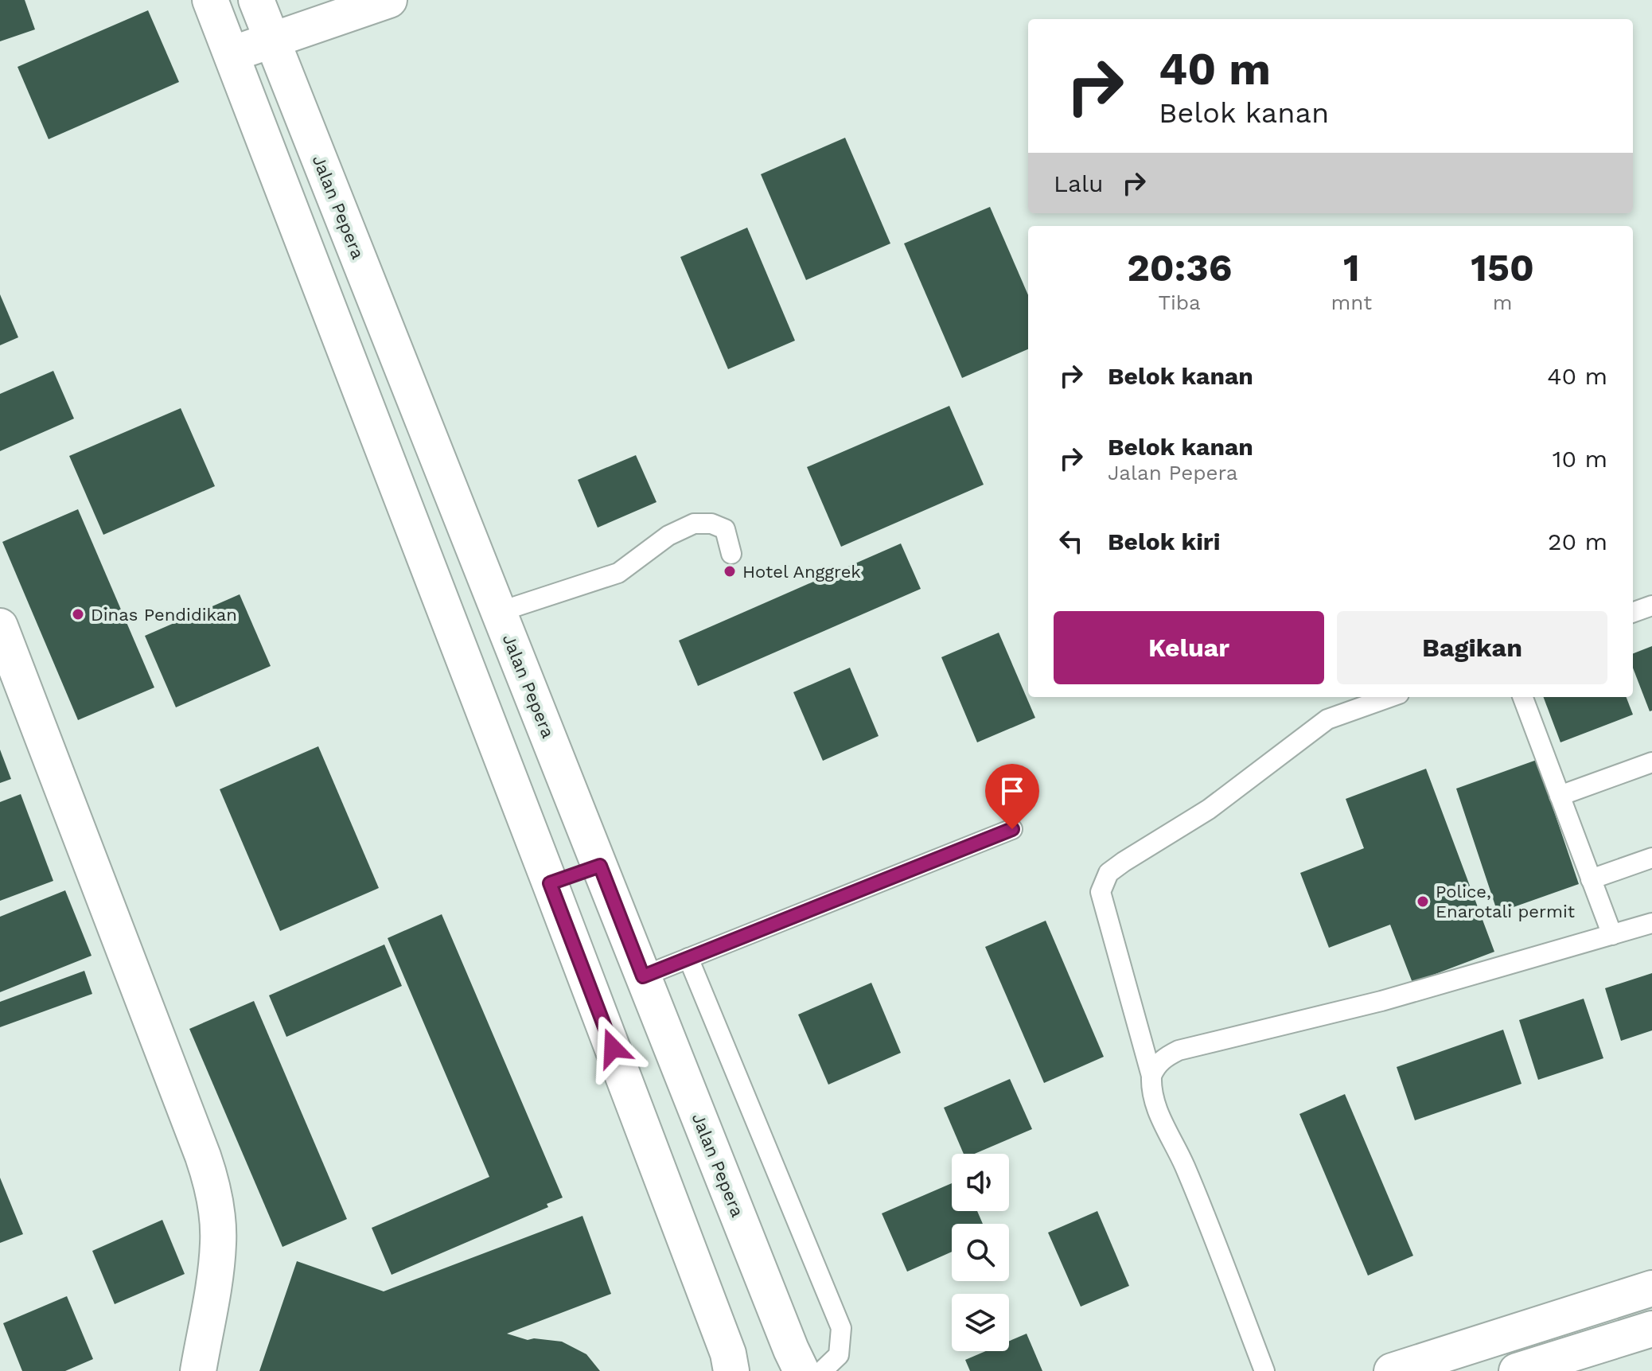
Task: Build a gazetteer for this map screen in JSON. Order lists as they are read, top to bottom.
{
  "streets": {
    "main road": ["Jalan Pepera"]
  },
  "places": ["Hotel Anggrek", "Dinas Pendidikan", "Police, Enarotali permit"],
  "page": {
    "turn": ["40 m", "Belok kanan"],
    "then": "Lalu",
    "eta": [
      "20:36",
      "Tiba",
      "1",
      "mnt",
      "150",
      "m"
    ],
    "list": [
      {
        "name": "Belok kanan",
        "value": "40 m"
      },
      {
        "name": "Belok kanan",
        "note": "Jalan Pepera",
        "value": "10 m"
      },
      {
        "name": "Belok kiri",
        "value": "20 m"
      }
    ],
    "buttons": ["Keluar", "Bagikan"]
  }
}
